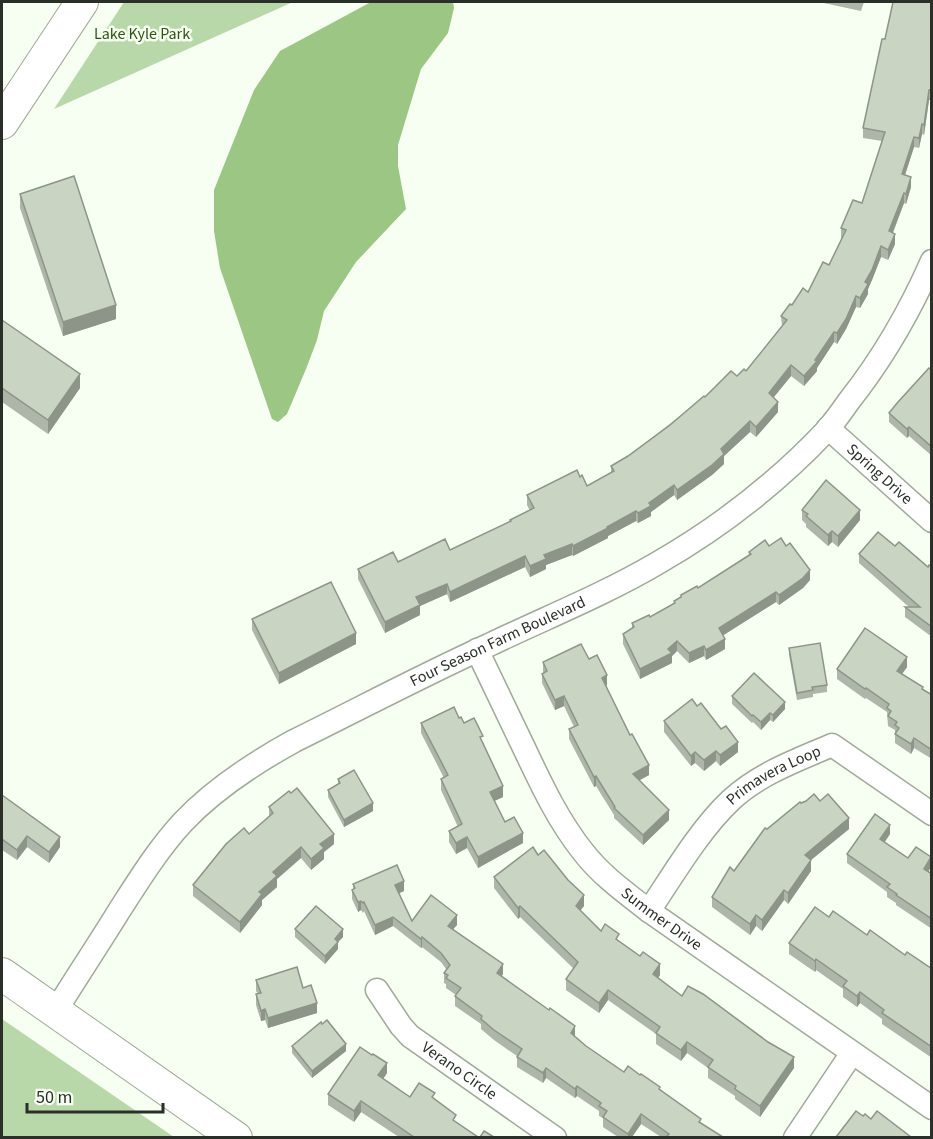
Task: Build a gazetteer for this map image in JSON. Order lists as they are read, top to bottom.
{
  "streets": {
    "street": [
      "Spring Drive",
      "Four Season Farm Boulevard",
      "Primavera Loop",
      "Summer Drive",
      "Verano Circle"
    ]
  },
  "crossings": [
    ["Spring Drive", "Four Season Farm Boulevard"],
    ["Four Season Farm Boulevard", "Summer Drive"],
    ["Primavera Loop", "Summer Drive"]
  ],
  "parks": ["Lake Kyle Park"],
  "scale_bar": "50 m"
}
